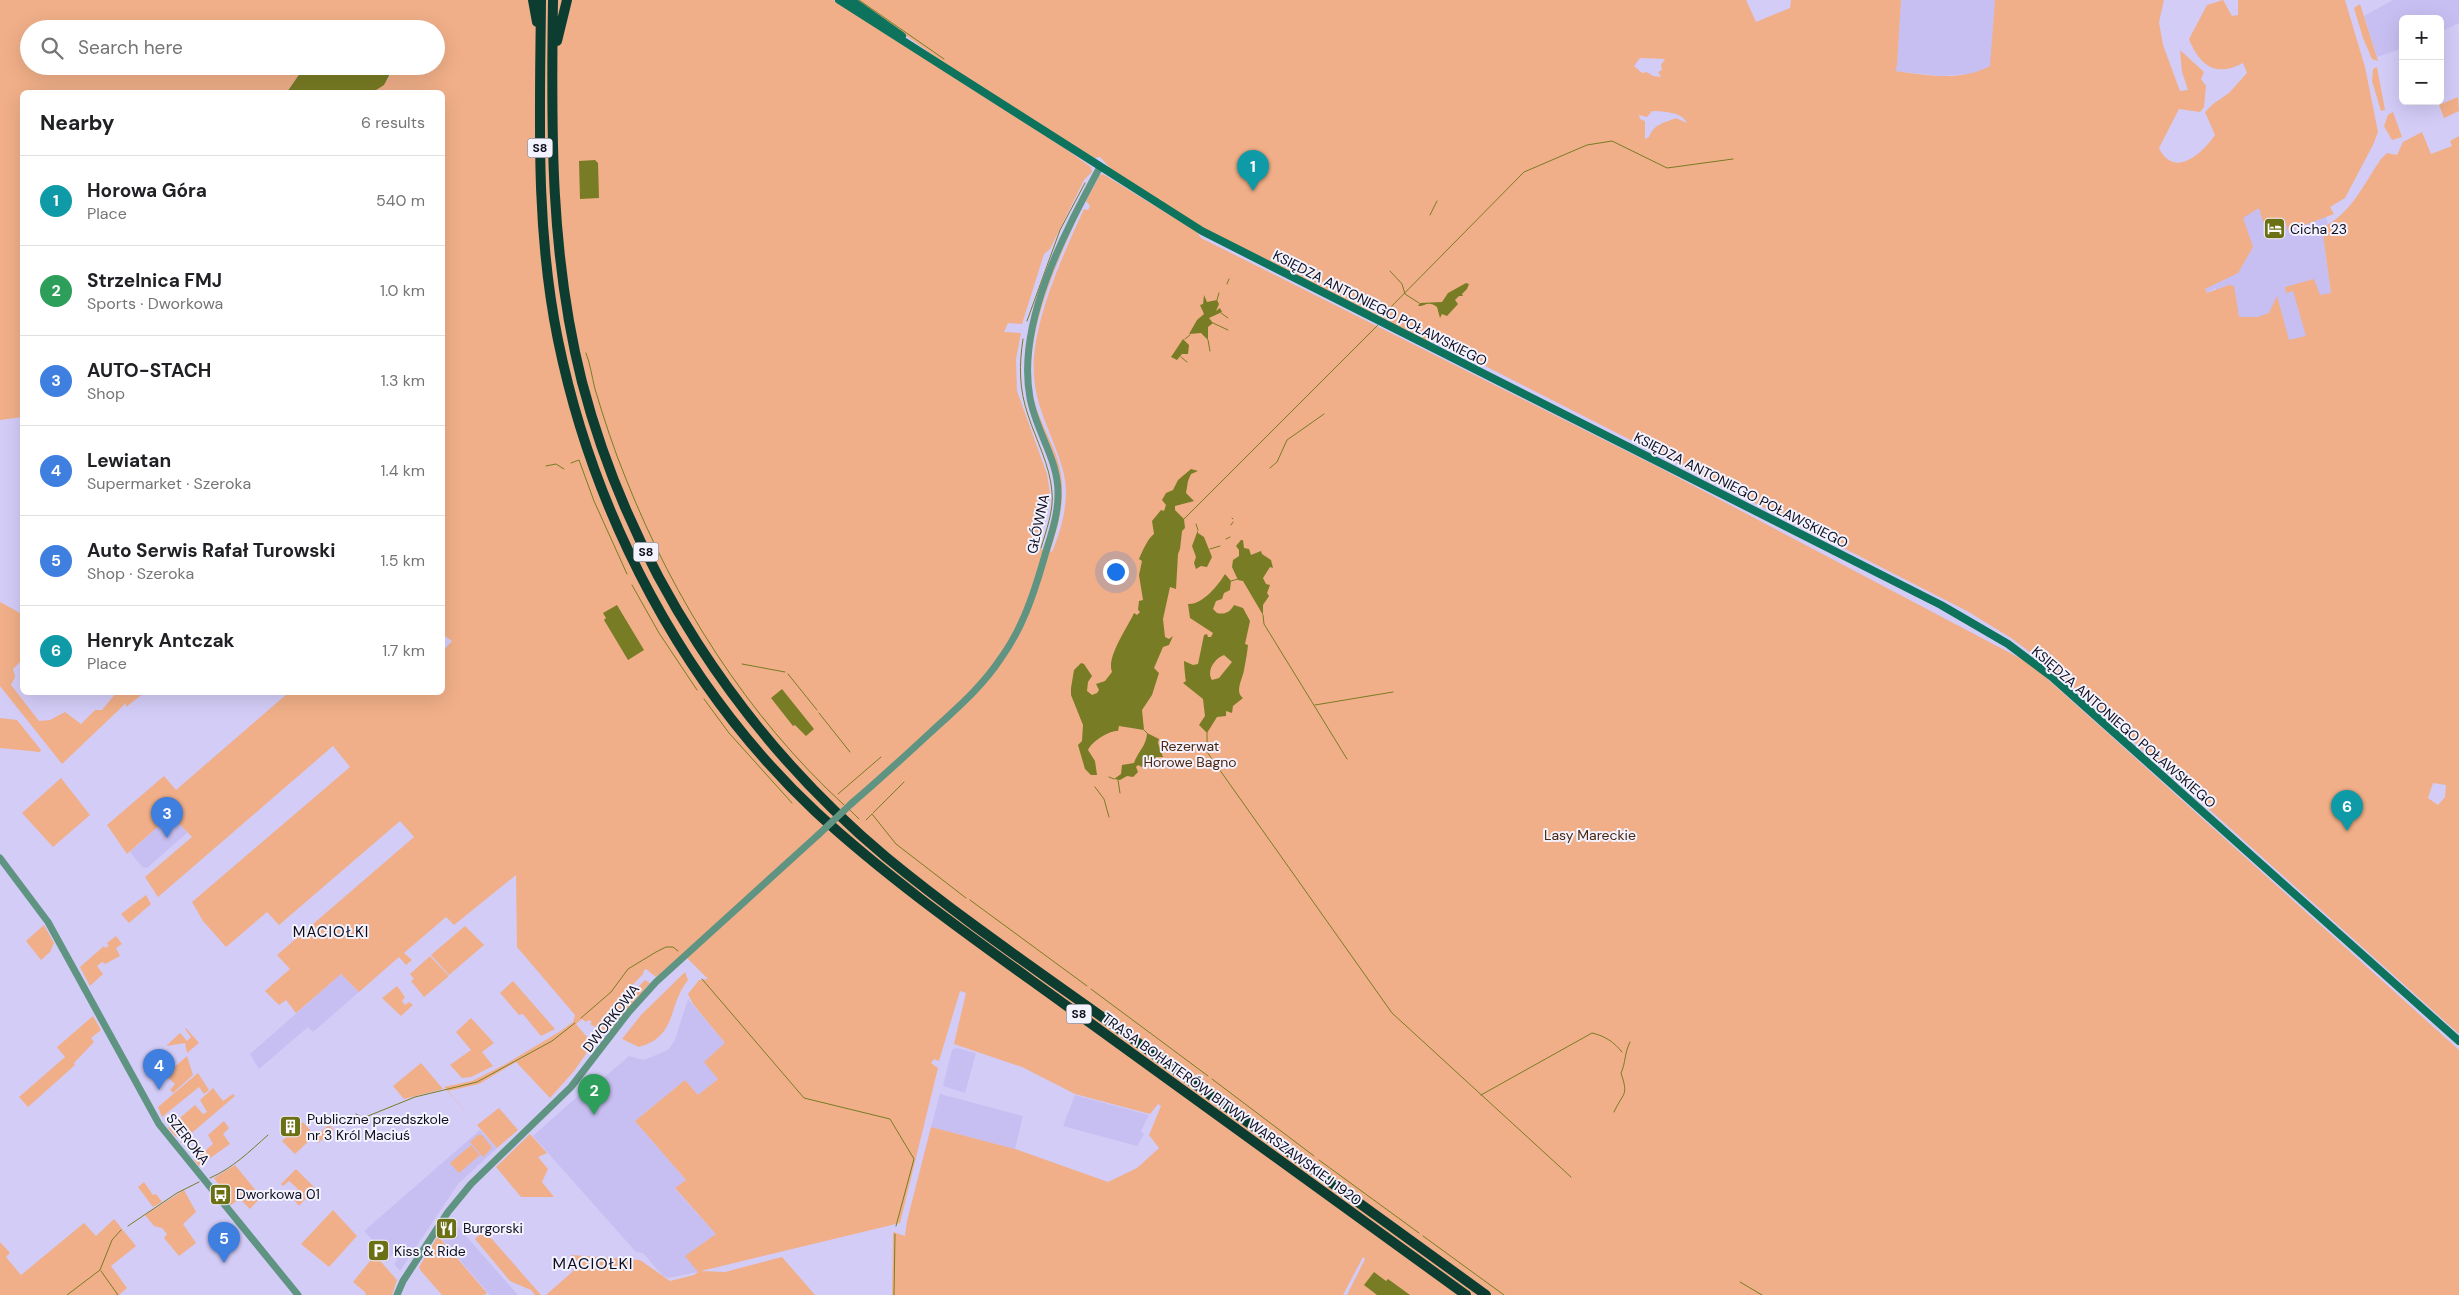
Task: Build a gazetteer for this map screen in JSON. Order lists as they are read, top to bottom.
{
  "streets": {
    "highway": ["S8", "TRASA BOHATERÓW BITWY WARSZAWSKIEJ 1920"],
    "main road": ["KSIĘDZA ANTONIEGO POŁAWSKIEGO"],
    "street": ["GŁÓWNA", "DWORKOWA", "SZEROKA"]
  },
  "crossings": [
    ["S8", "TRASA BOHATERÓW BITWY WARSZAWSKIEJ 1920"],
    ["KSIĘDZA ANTONIEGO POŁAWSKIEGO", "GŁÓWNA"],
    ["GŁÓWNA", "DWORKOWA"]
  ],
  "districts": ["MACIOŁKI", "MACIOŁKI"],
  "parks": ["Rezerwat Horowe Bagno", "Lasy Mareckie"],
  "places": {
    "hotel": ["Cicha 23"],
    "building": ["Publiczne przedszkole nr 3 Król Maciuś"],
    "bus stop": ["Dworkowa 01"],
    "restaurant": ["Burgorski"],
    "parking": ["Kiss & Ride"]
  },
  "page": {
    "map_buttons": ["+", "−"],
    "search": "Search here",
    "heading": ["Nearby", "6 results"],
    "pins": [
      "1",
      "6",
      "3",
      "4",
      "2",
      "5"
    ],
    "list": [
      {
        "mark": "1",
        "name": "Horowa Góra",
        "note": "Place",
        "value": "540 m"
      },
      {
        "mark": "2",
        "name": "Strzelnica FMJ",
        "note": "Sports · Dworkowa",
        "value": "1.0 km"
      },
      {
        "mark": "3",
        "name": "AUTO-STACH",
        "note": "Shop",
        "value": "1.3 km"
      },
      {
        "mark": "4",
        "name": "Lewiatan",
        "note": "Supermarket · Szeroka",
        "value": "1.4 km"
      },
      {
        "mark": "5",
        "name": "Auto Serwis Rafał Turowski",
        "note": "Shop · Szeroka",
        "value": "1.5 km"
      },
      {
        "mark": "6",
        "name": "Henryk Antczak",
        "note": "Place",
        "value": "1.7 km"
      }
    ]
  }
}
